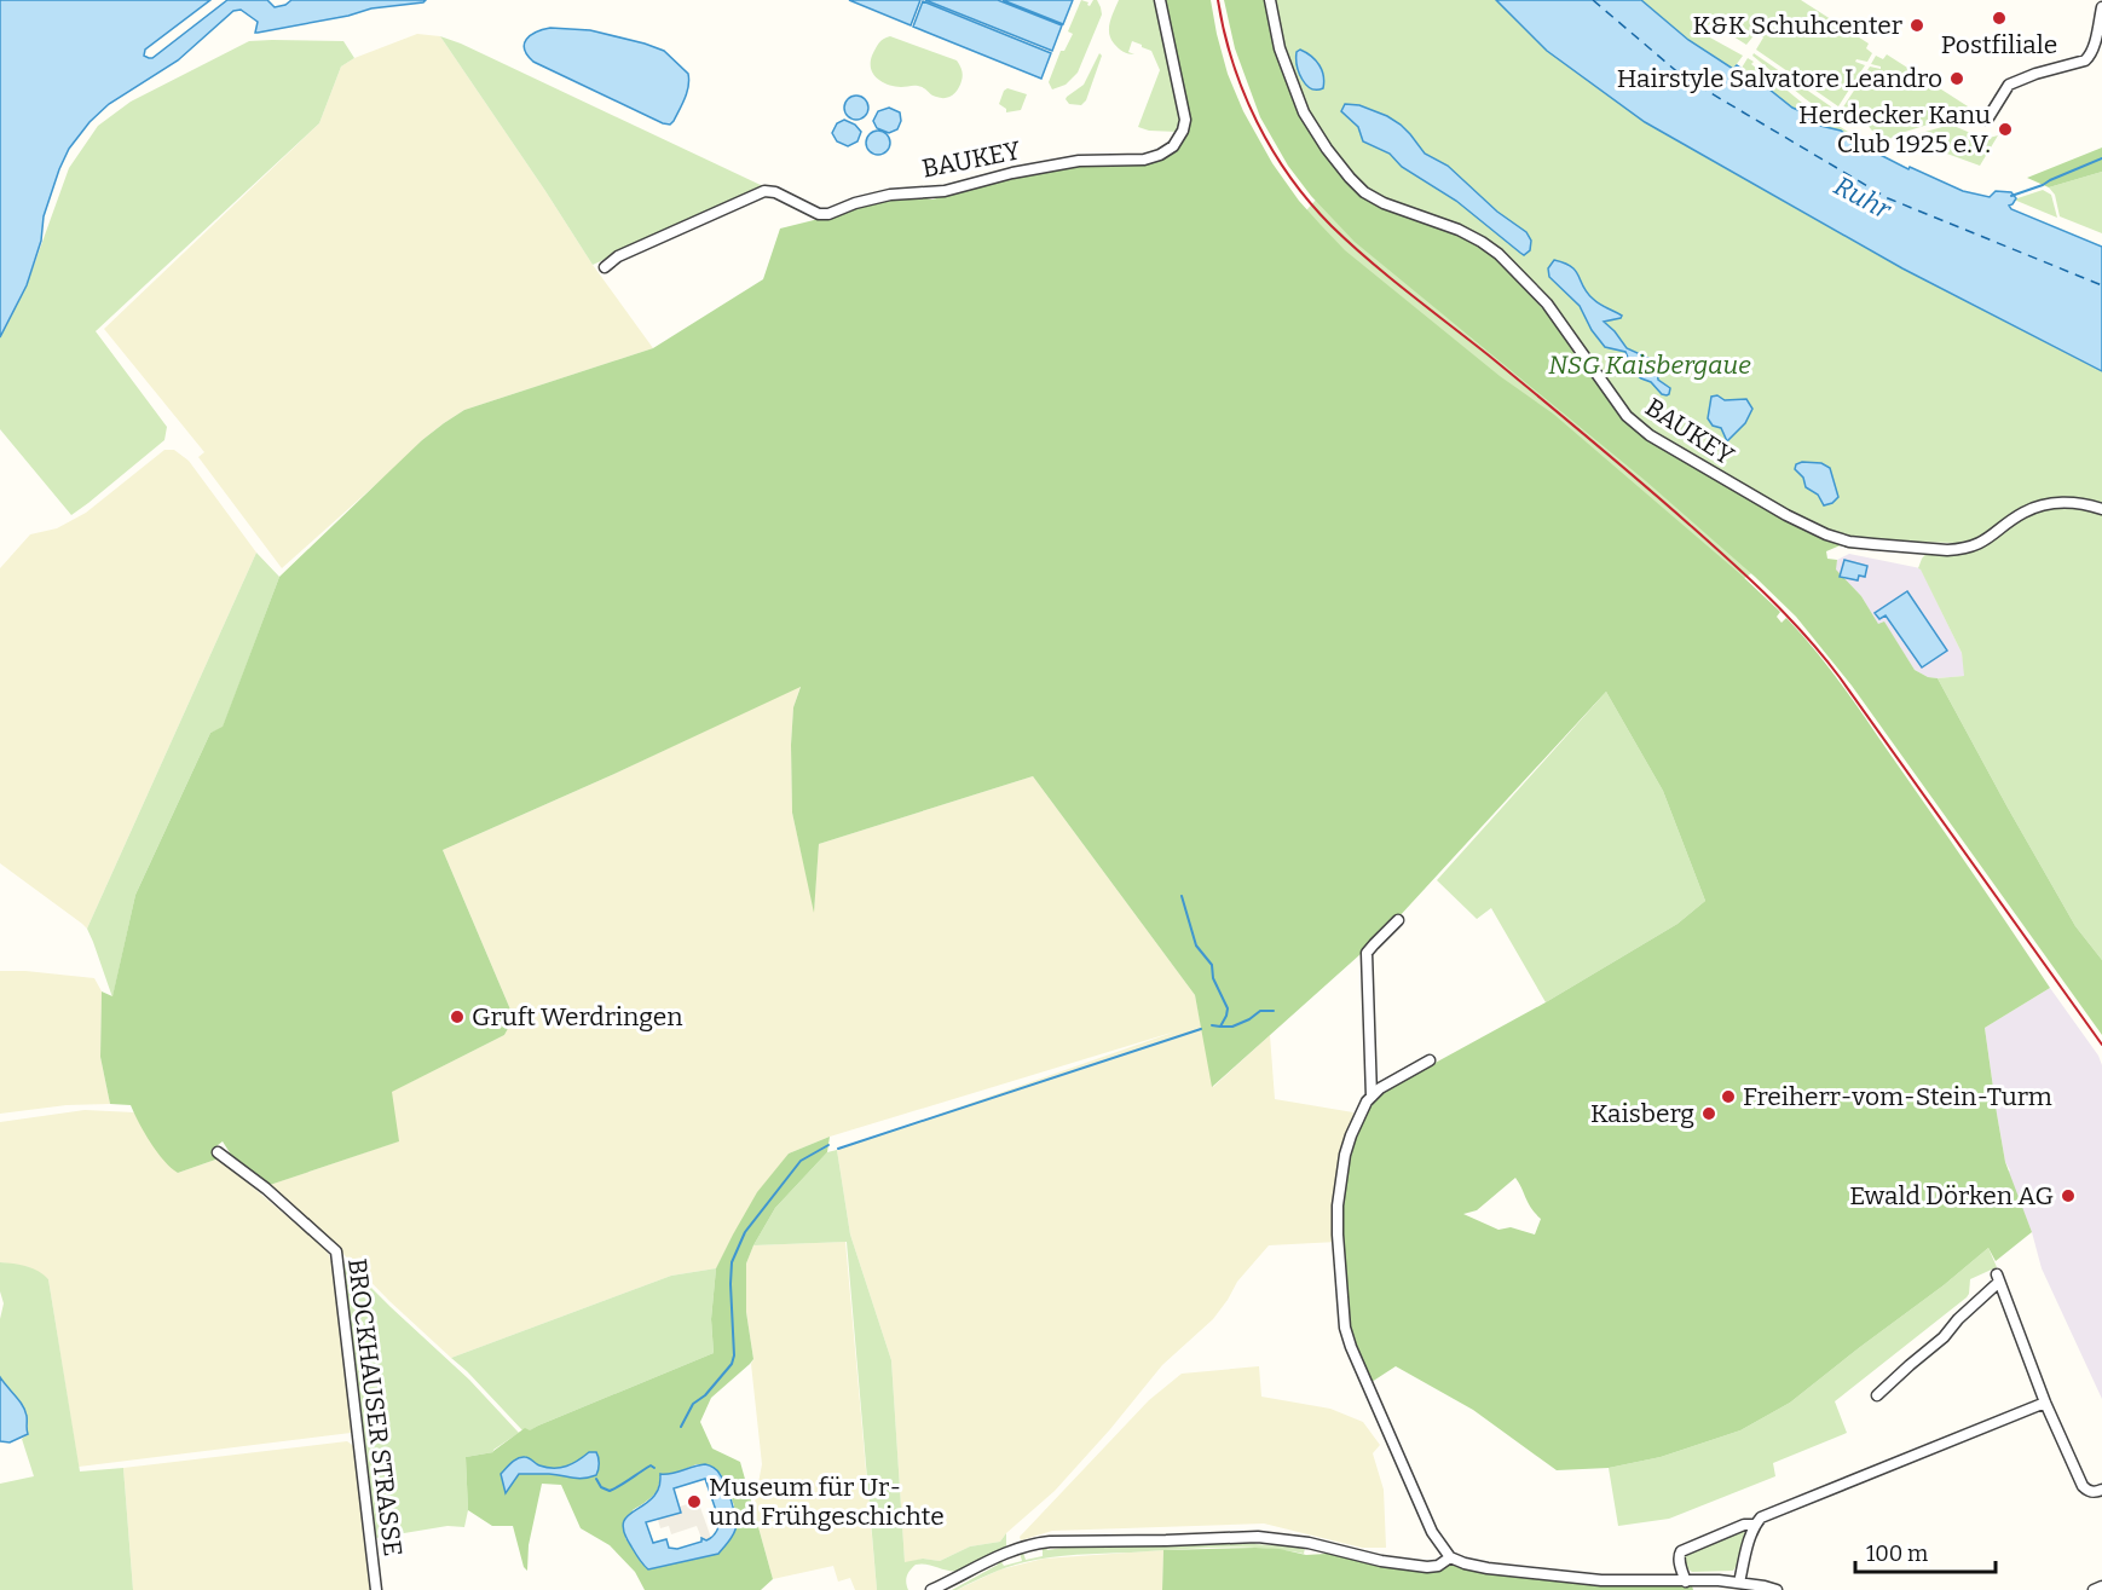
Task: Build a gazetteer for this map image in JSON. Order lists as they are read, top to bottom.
{
  "streets": {
    "street": ["BAUKEY", "BROCKHAUSER STRASSE"]
  },
  "water": ["Ruhr"],
  "parks": ["NSG Kaisbergaue"],
  "places": [
    "Postfiliale",
    "K&K Schuhcenter",
    "Hairstyle Salvatore Leandro",
    "Herdecker Kanu Club 1925 e.V.",
    "Gruft Werdringen",
    "Freiherr-vom-Stein-Turm",
    "Kaisberg",
    "Ewald Dörken AG",
    "Museum für Ur- und Frühgeschichte"
  ],
  "scale_bar": "100 m"
}
